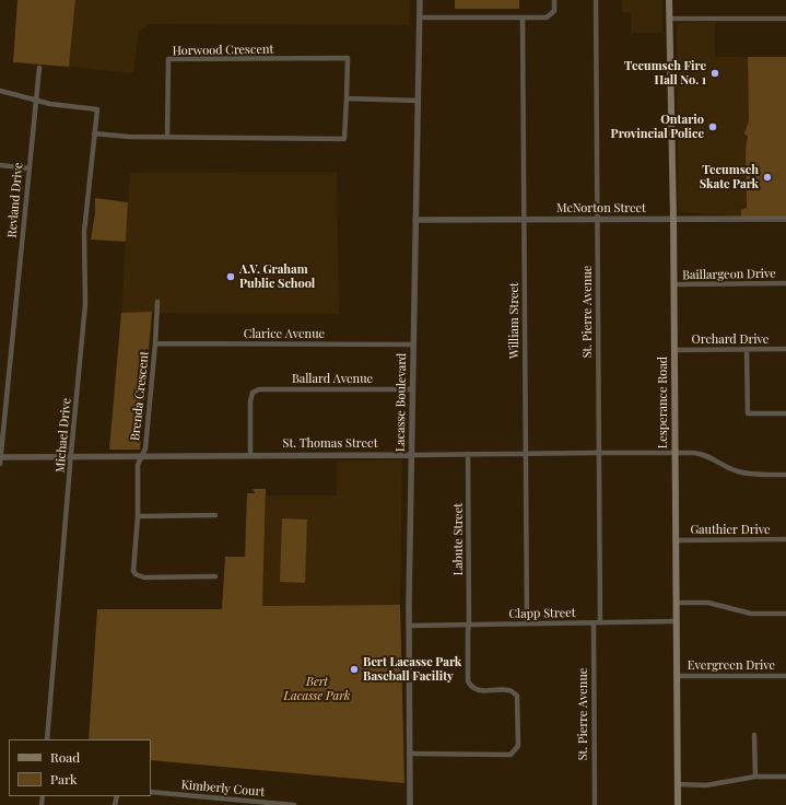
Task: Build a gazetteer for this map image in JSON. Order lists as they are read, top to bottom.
{
  "streets": {
    "main road": ["Lesperance Road"],
    "street": [
      "Horwood Crescent",
      "Revland Drive",
      "McNorton Street",
      "Baillargeon Drive",
      "St. Pierre Avenue",
      "William Street",
      "Clarice Avenue",
      "Orchard Drive",
      "Ballard Avenue",
      "Brenda Crescent",
      "Lacasse Boulevard",
      "Michael Drive",
      "St. Thomas Street",
      "Gauthier Drive",
      "Labute Street",
      "Clapp Street",
      "Evergreen Drive",
      "Kimberly Court"
    ]
  },
  "crossings": [
    ["Revland Drive", "Michael Drive"],
    ["Revland Drive", "St. Thomas Street"],
    ["McNorton Street", "St. Pierre Avenue"],
    ["McNorton Street", "William Street"],
    ["McNorton Street", "Lacasse Boulevard"],
    ["McNorton Street", "Lesperance Road"],
    ["Baillargeon Drive", "Lesperance Road"],
    ["St. Pierre Avenue", "St. Thomas Street"],
    ["St. Pierre Avenue", "Clapp Street"],
    ["William Street", "St. Thomas Street"],
    ["William Street", "Clapp Street"],
    ["Clarice Avenue", "Brenda Crescent"],
    ["Clarice Avenue", "Lacasse Boulevard"],
    ["Orchard Drive", "Lesperance Road"],
    ["Ballard Avenue", "Lacasse Boulevard"],
    ["Ballard Avenue", "St. Thomas Street"],
    ["Brenda Crescent", "St. Thomas Street"],
    ["Lacasse Boulevard", "St. Thomas Street"],
    ["Lacasse Boulevard", "Labute Street"],
    ["Lacasse Boulevard", "Clapp Street"],
    ["Lesperance Road", "St. Thomas Street"],
    ["Lesperance Road", "Gauthier Drive"],
    ["Lesperance Road", "Clapp Street"],
    ["Lesperance Road", "Evergreen Drive"],
    ["Michael Drive", "St. Thomas Street"],
    ["St. Thomas Street", "Labute Street"],
    ["Labute Street", "Clapp Street"]
  ],
  "parks": ["Bert Lacasse Park"],
  "places": [
    "Tecumseh Fire Hall No. 1",
    "Ontario Provincial Police",
    "Tecumseh Skate Park",
    "A.V. Graham Public School",
    "Bert Lacasse Park Baseball Facility"
  ],
  "legend": ["Road", "Park"]
}
